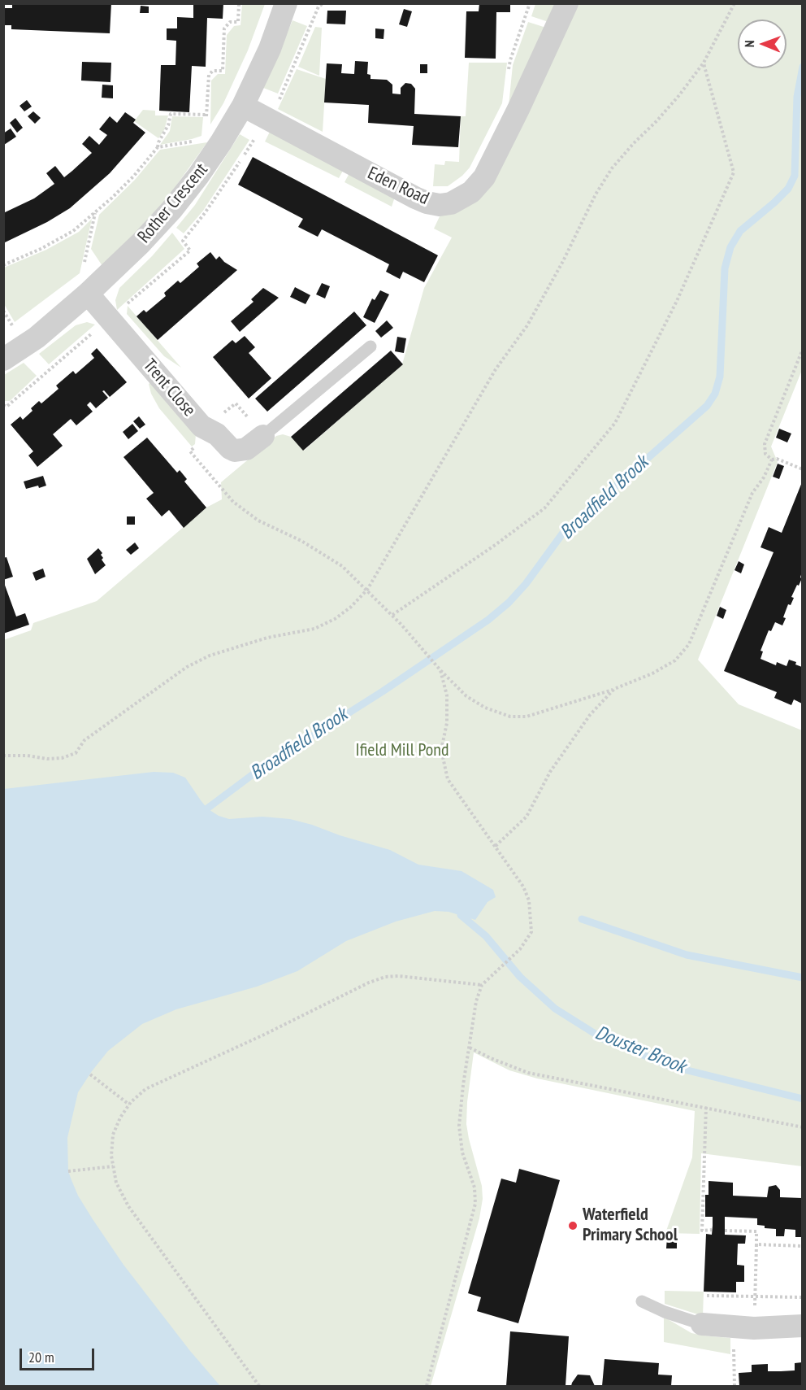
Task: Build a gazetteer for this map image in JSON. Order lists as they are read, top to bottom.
{
  "streets": {
    "street": ["Eden Road", "Rother Crescent", "Trent Close"]
  },
  "crossings": [
    ["Eden Road", "Rother Crescent"],
    ["Rother Crescent", "Trent Close"]
  ],
  "water": ["Broadfield Brook", "Douster Brook"],
  "parks": ["Ifield Mill Pond"],
  "places": ["Waterfield Primary School"],
  "scale_bar": "20 m",
  "north": "left"
}
